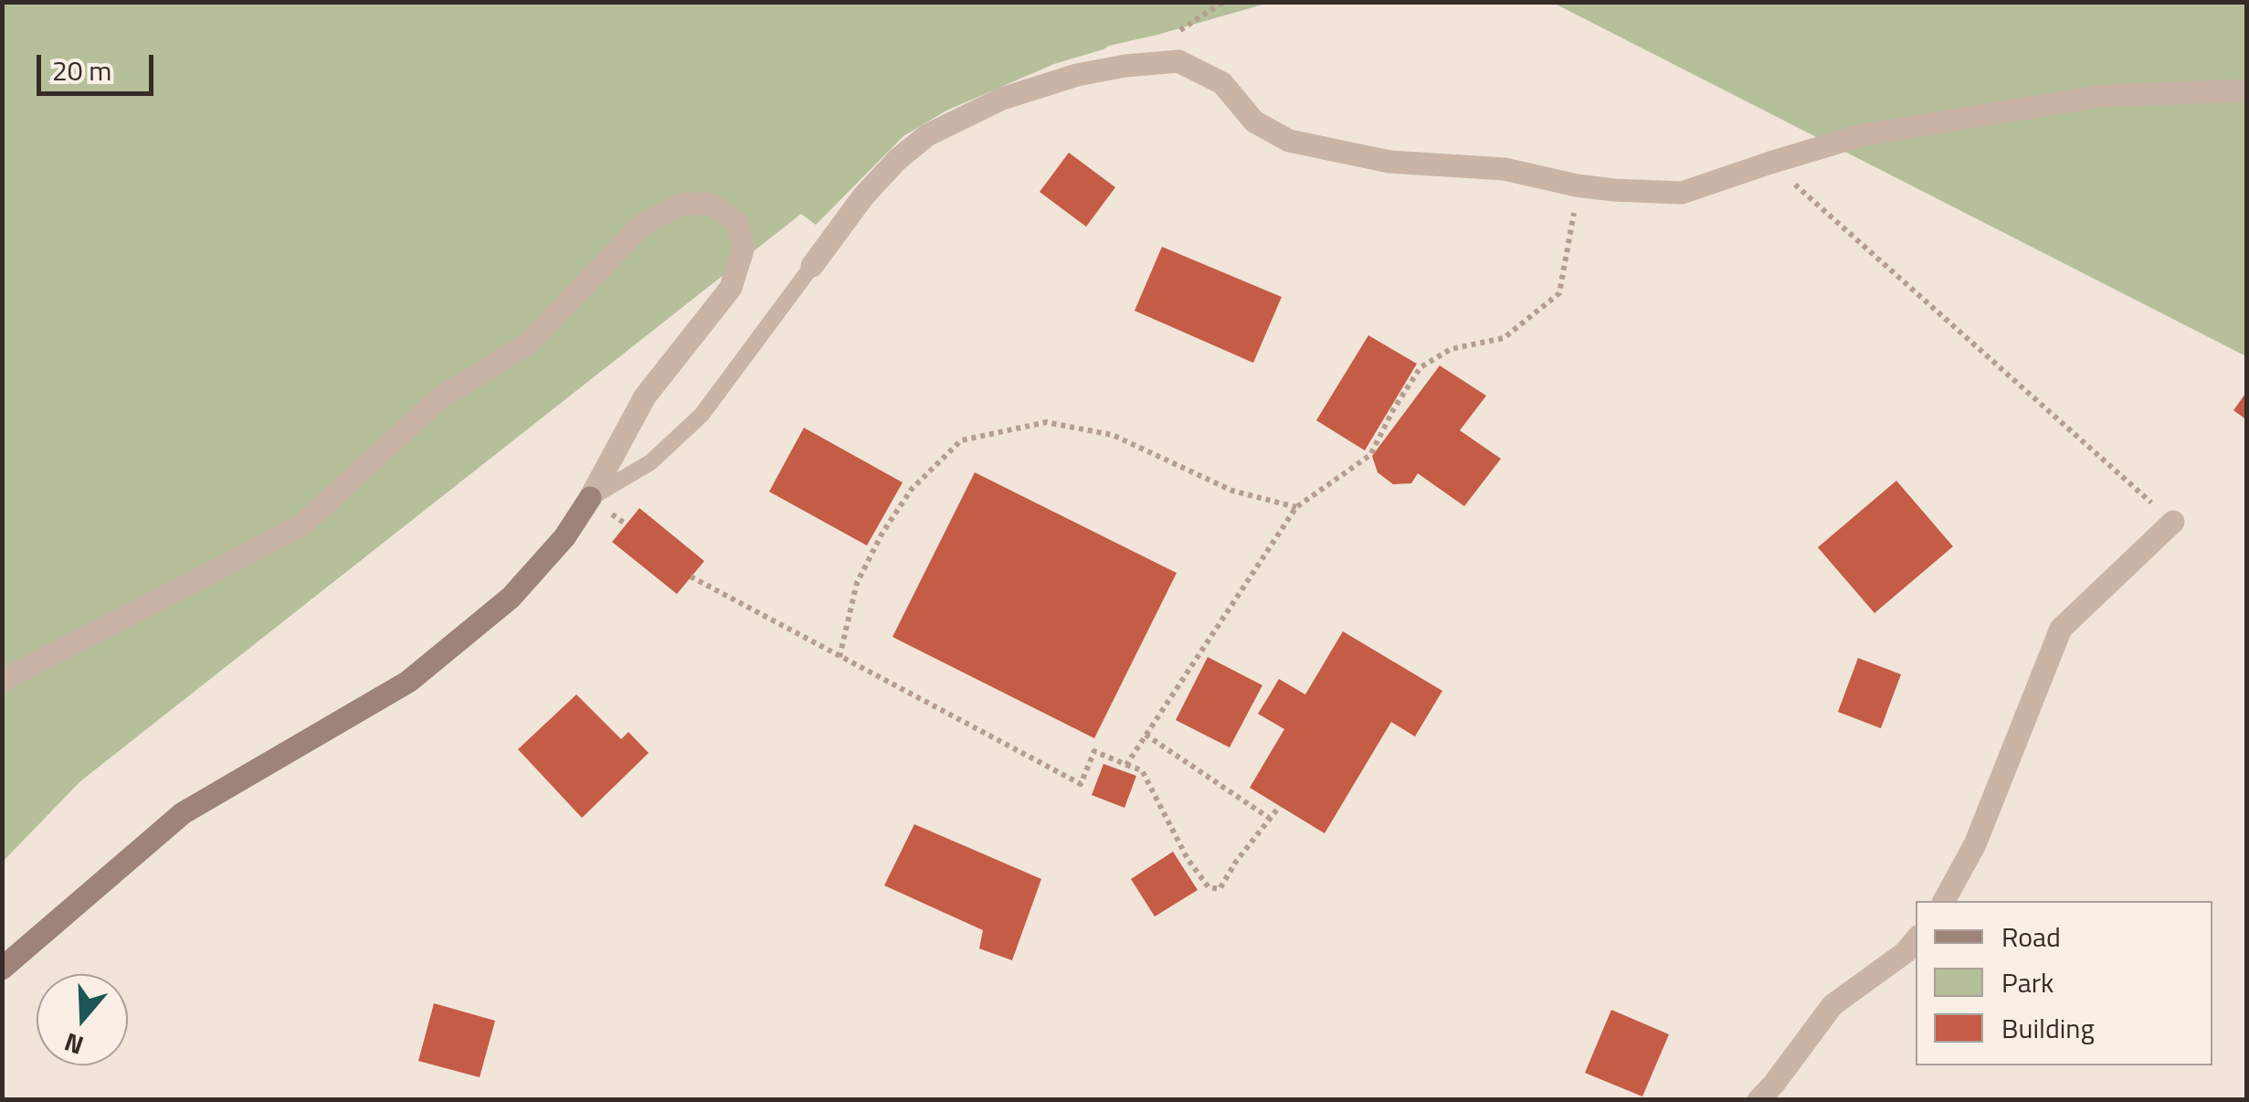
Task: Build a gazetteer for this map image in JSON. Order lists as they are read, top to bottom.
{
  "legend": ["Road", "Park", "Building"],
  "scale_bar": "20 m",
  "north": "bottom"
}
